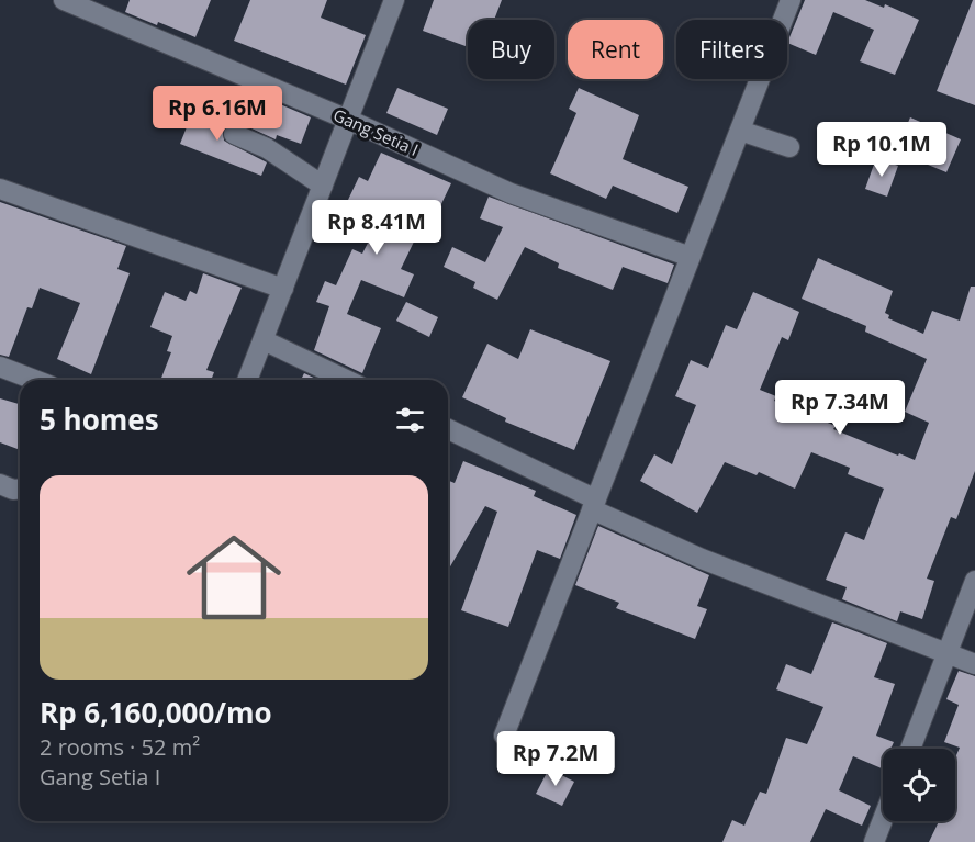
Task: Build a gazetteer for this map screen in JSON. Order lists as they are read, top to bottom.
{
  "streets": {
    "street": ["Gang Setia I"]
  },
  "page": {
    "chip": ["Buy", "Rent", "Filters"],
    "price": [
      "Rp 6.16M",
      "Rp 10.1M",
      "Rp 8.41M",
      "Rp 7.34M",
      "Rp 7.2M"
    ],
    "heading": "5 homes",
    "list": [
      {
        "name": "Rp 6,160,000/mo",
        "note": "2 rooms · 52 m² · Gang Setia I"
      }
    ]
  }
}
